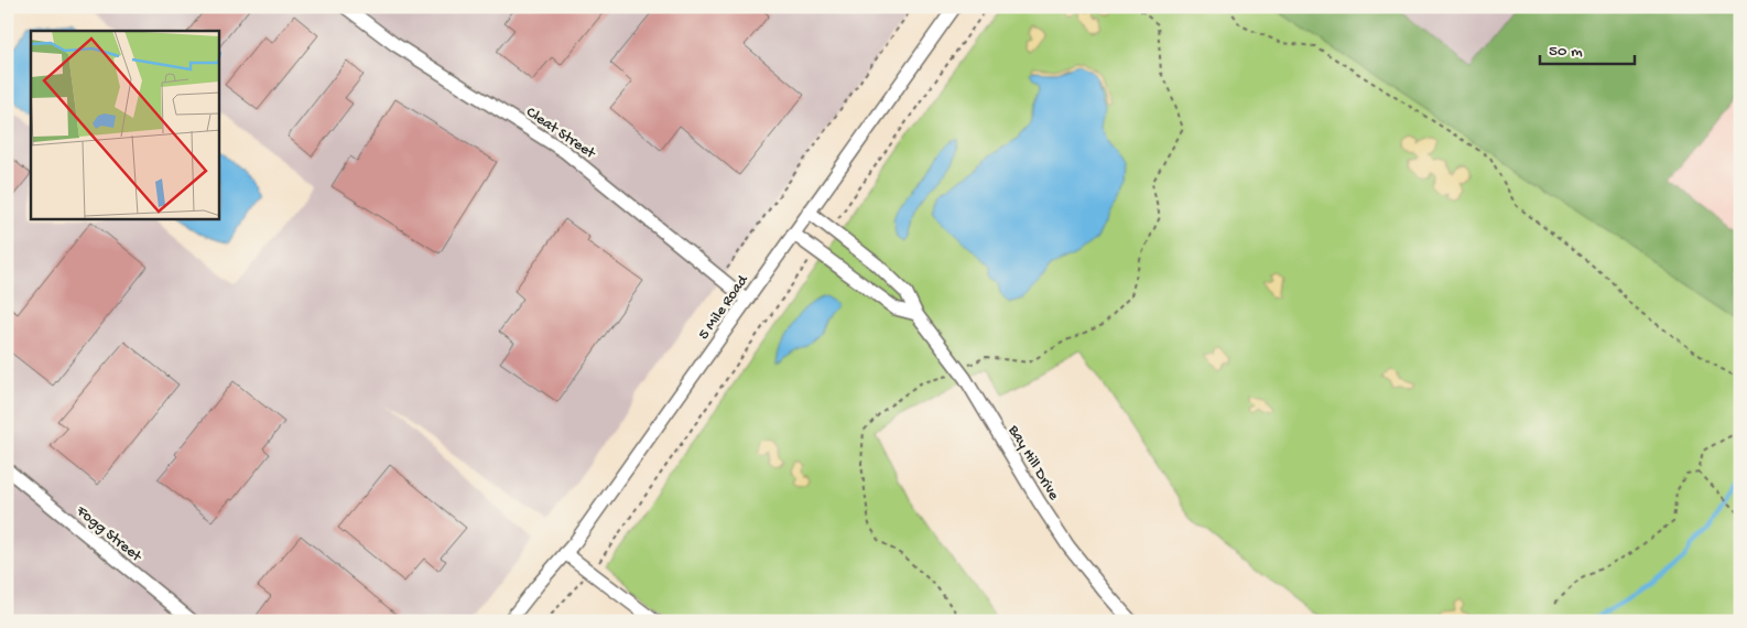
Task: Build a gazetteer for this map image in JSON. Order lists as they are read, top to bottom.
{
  "streets": {
    "street": [
      "Cleat Street",
      "5 Mile Road",
      "Bay Hill Drive",
      "Fogg Street"
    ]
  },
  "crossings": [
    ["Cleat Street", "5 Mile Road"],
    ["5 Mile Road", "Bay Hill Drive"]
  ],
  "scale_bar": "50 m"
}
